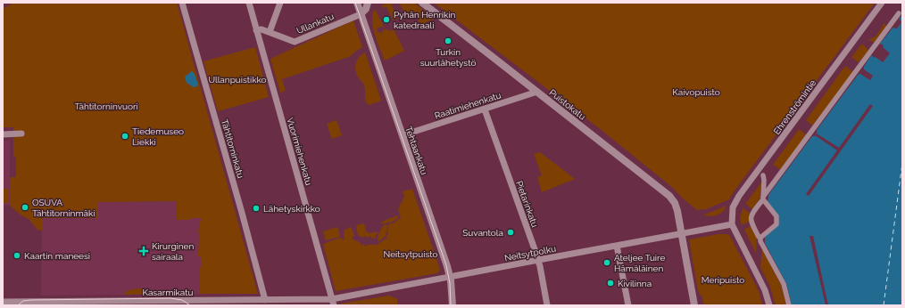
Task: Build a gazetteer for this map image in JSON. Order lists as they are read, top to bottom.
{
  "streets": {
    "street": [
      "Ullankatu",
      "Puistokatu",
      "Raatimiehenkatu",
      "Ehrenströmintie",
      "Tähtitorninkatu",
      "Tehtaankatu",
      "Vuorimiehenkatu",
      "Pietarinkatu",
      "Neitsytpolku",
      "Kasarmikatu"
    ]
  },
  "crossings": [
    ["Ullankatu", "Tehtaankatu"],
    ["Ullankatu", "Vuorimiehenkatu"],
    ["Puistokatu", "Raatimiehenkatu"],
    ["Puistokatu", "Neitsytpolku"],
    ["Raatimiehenkatu", "Tehtaankatu"],
    ["Raatimiehenkatu", "Pietarinkatu"],
    ["Ehrenströmintie", "Neitsytpolku"],
    ["Tähtitorninkatu", "Kasarmikatu"],
    ["Tehtaankatu", "Neitsytpolku"],
    ["Vuorimiehenkatu", "Neitsytpolku"],
    ["Vuorimiehenkatu", "Kasarmikatu"],
    ["Pietarinkatu", "Neitsytpolku"],
    ["Neitsytpolku", "Kasarmikatu"]
  ],
  "parks": [
    "Ullanpuistikko",
    "Kaivopuisto",
    "Tähtitorninvuori",
    "Neitsytpuisto",
    "Meripuisto"
  ],
  "places": {
    "other": [
      "Pyhän Henrikin katedraali",
      "Turkin suurlähetystö",
      "Tiedemuseo Liekki",
      "OSUVA Tähtitorninmäki",
      "Lähetyskirkko",
      "Suvantola",
      "Kaartin maneesi",
      "Ateljee Tuire Hämäläinen",
      "Kivilinna"
    ],
    "health": ["Kirurginen sairaala"]
  }
}
